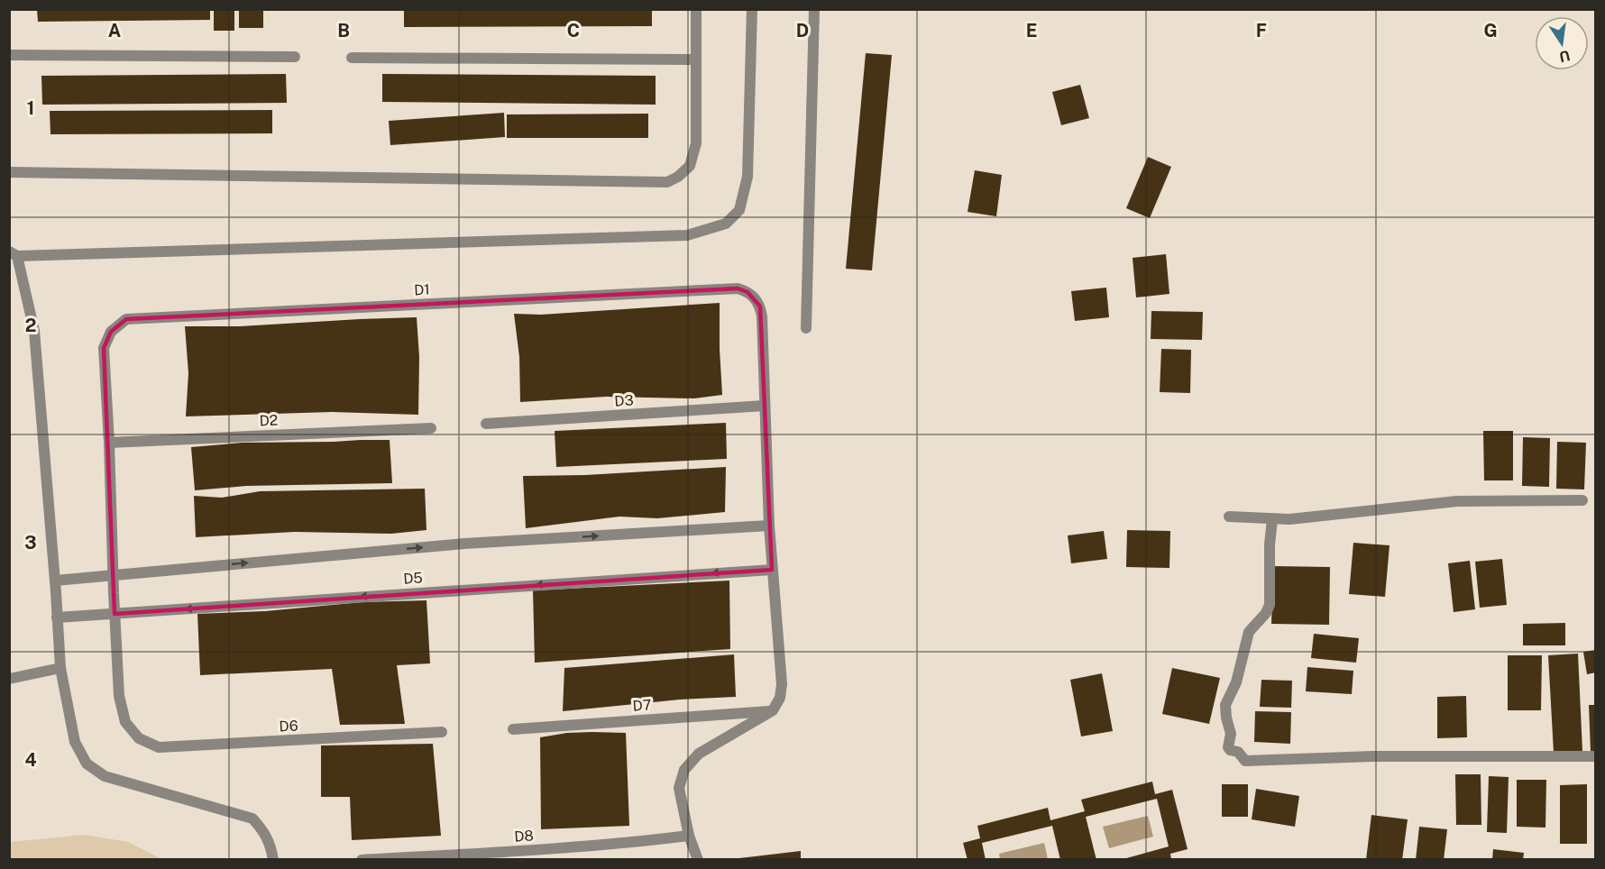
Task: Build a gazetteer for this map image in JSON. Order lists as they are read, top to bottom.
{
  "streets": {
    "street": [
      "D1",
      "D3",
      "D2",
      "D5",
      "D7",
      "D6",
      "D8"
    ]
  },
  "crossings": [
    ["D1", "D3"],
    ["D1", "D2"],
    ["D5", "D6"]
  ],
  "north": "bottom",
  "grid": {
    "columns": [
      "A",
      "B",
      "C",
      "D",
      "E",
      "F",
      "G"
    ],
    "rows": [
      "1",
      "2",
      "3",
      "4"
    ]
  }
}
